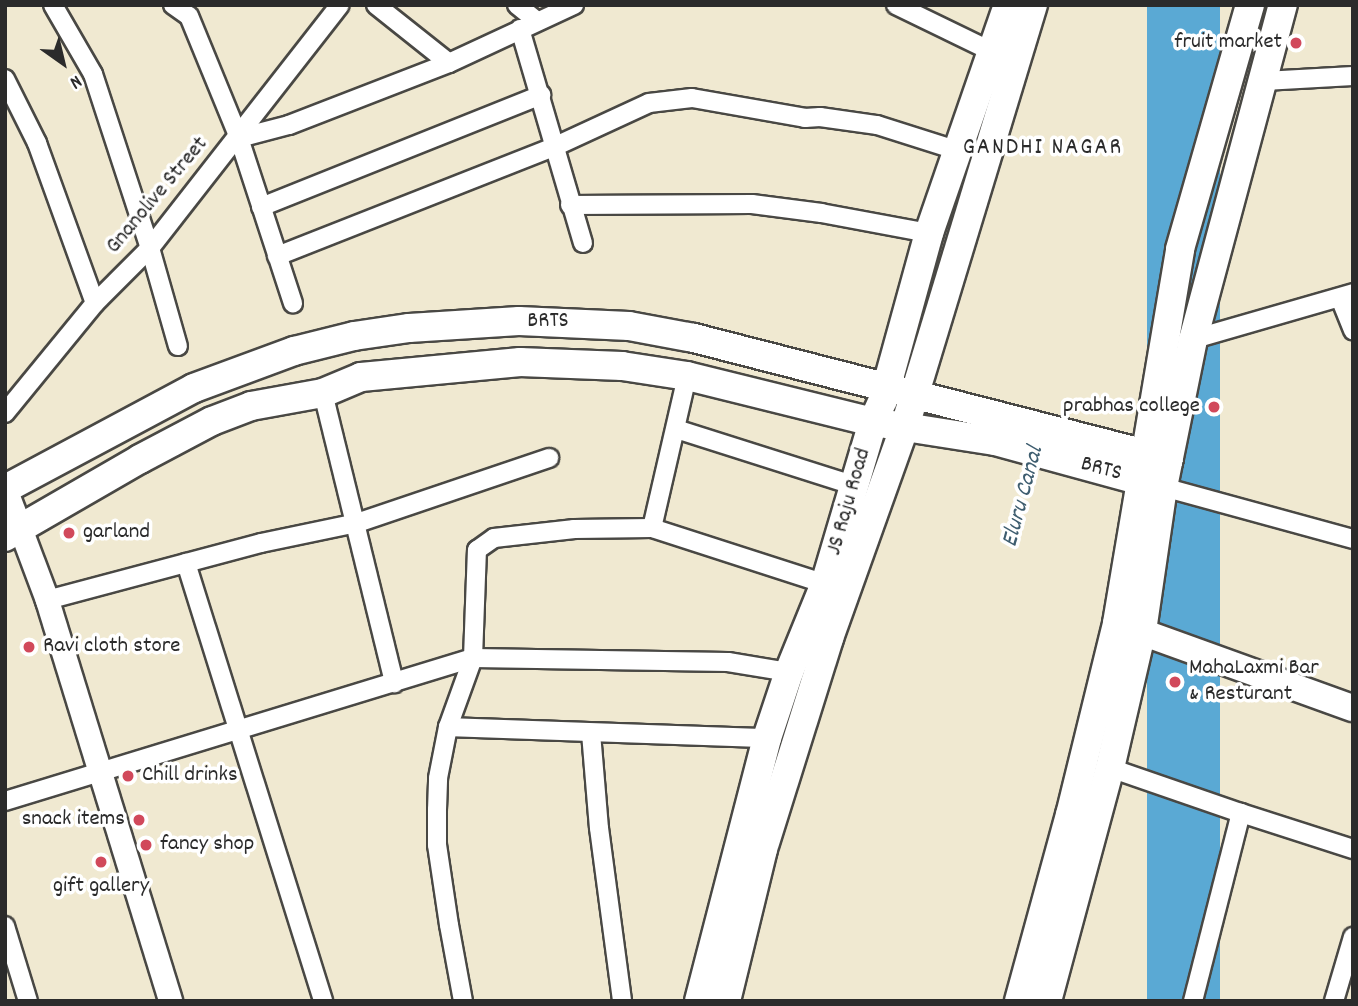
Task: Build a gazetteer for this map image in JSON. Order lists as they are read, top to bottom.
{
  "streets": {
    "main road": ["BRTS", "JS Raju Road"],
    "street": ["Gnanolive Street"]
  },
  "crossings": [
    ["BRTS", "JS Raju Road"]
  ],
  "districts": ["GANDHI NAGAR"],
  "water": ["Eluru Canal"],
  "places": [
    "fruit market",
    "prabhas college",
    "garland",
    "Ravi cloth store",
    "MahaLaxmi Bar & Resturant",
    "Chill drinks",
    "snack items",
    "fancy shop",
    "gift gallery"
  ],
  "north": "bottom right"
}
